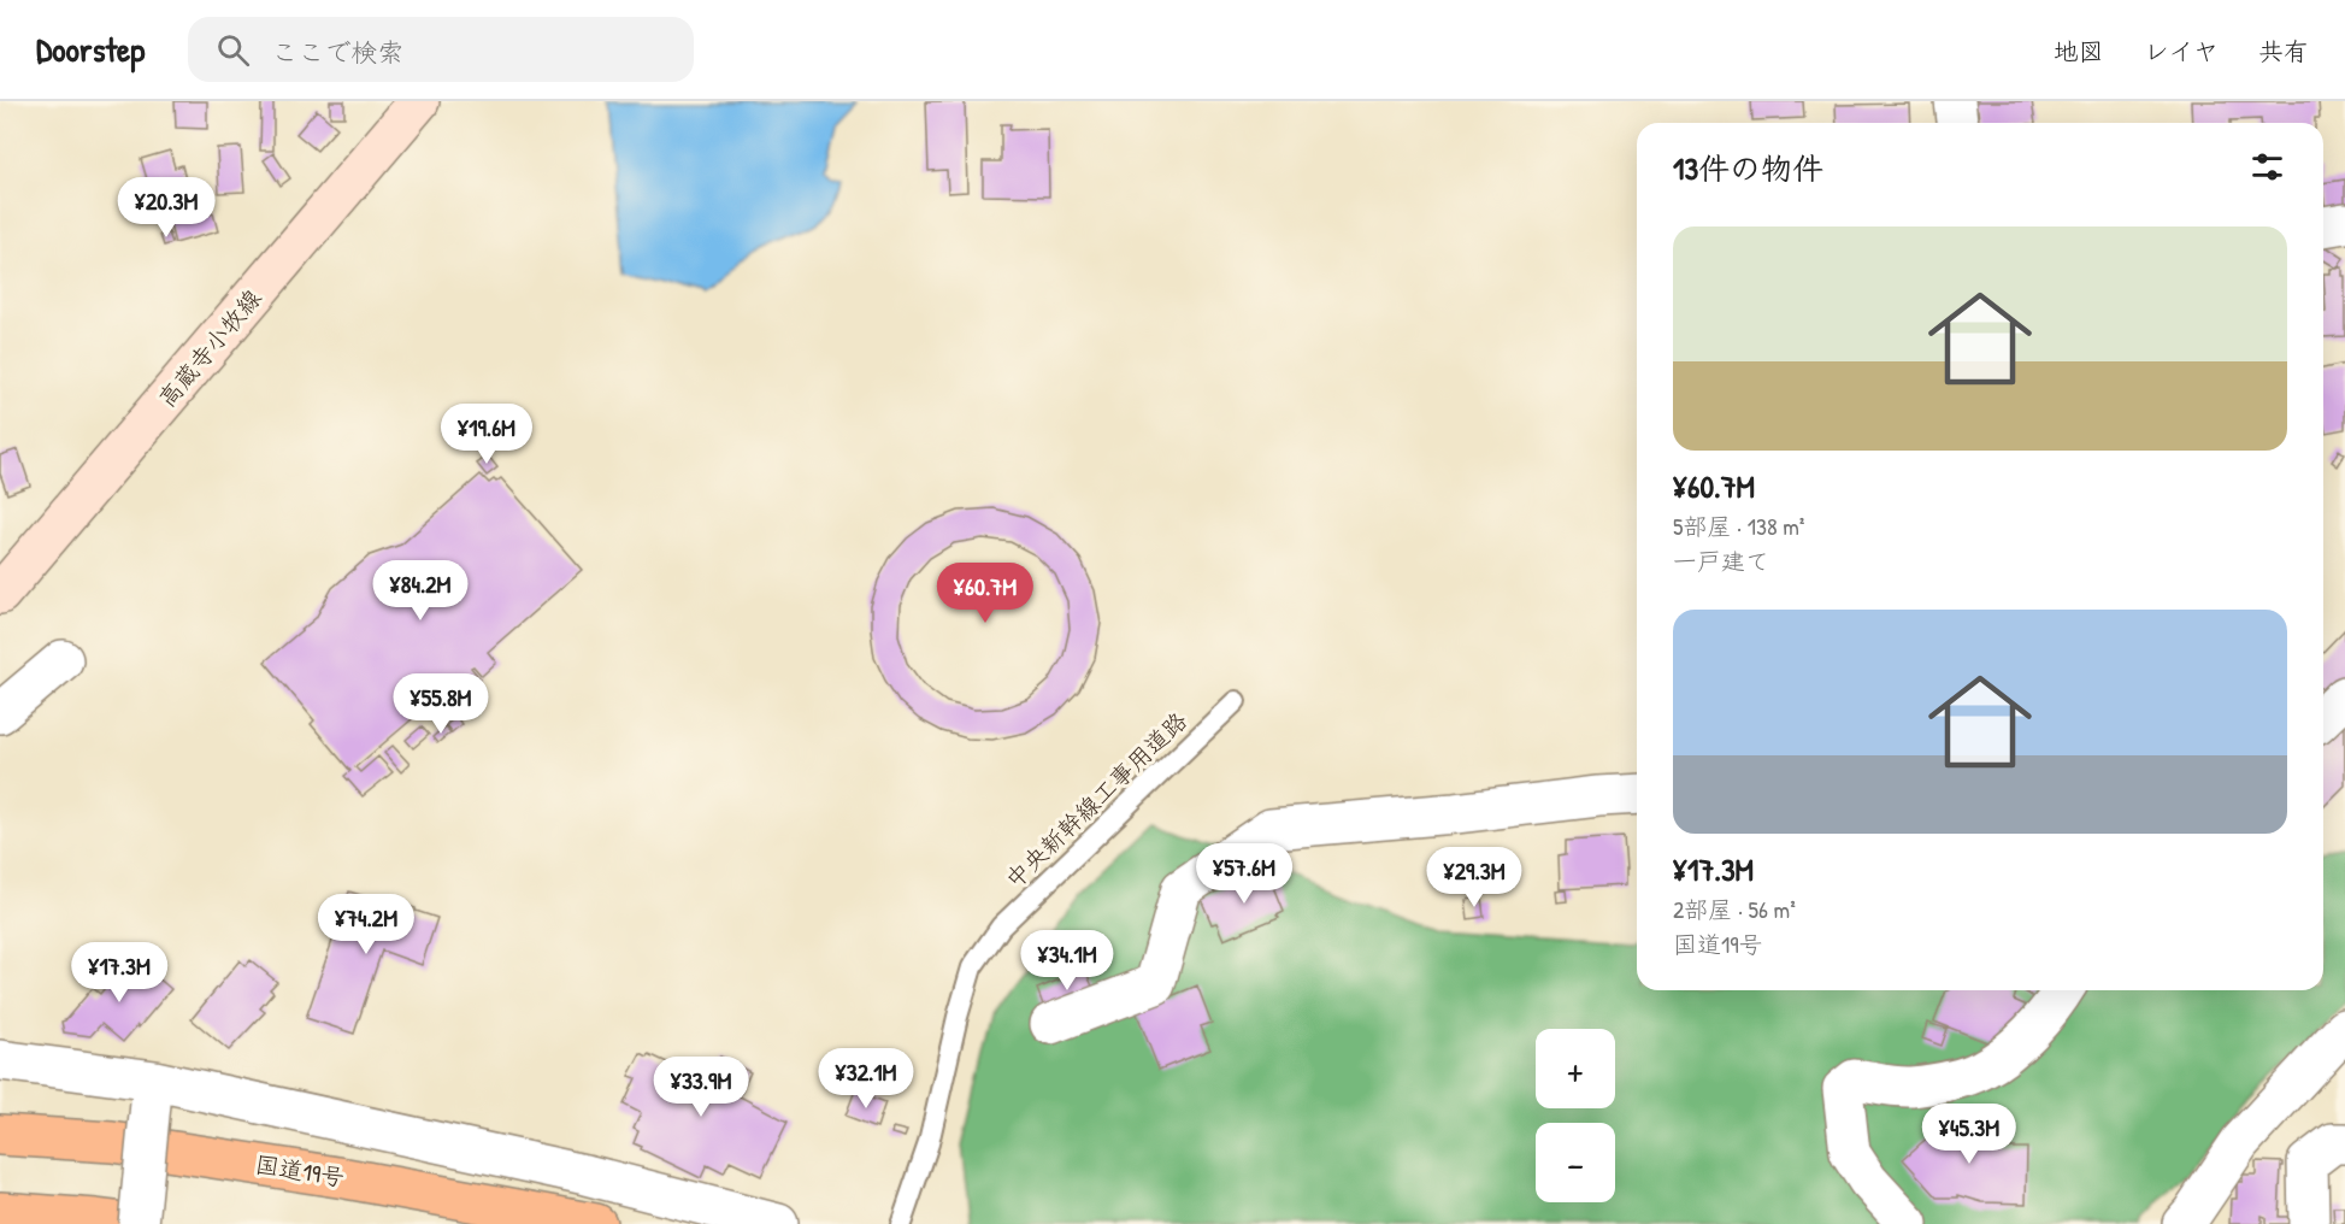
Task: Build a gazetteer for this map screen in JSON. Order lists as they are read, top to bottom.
{
  "streets": {
    "highway": ["国道19号"],
    "main road": ["高蔵寺小牧線"],
    "lane": ["中央新幹線工事用道路"]
  },
  "page": {
    "header": "Doorstep",
    "search": "ここで検索",
    "nav": ["地図", "レイヤ", "共有"],
    "heading": "13件の物件",
    "price": [
      "¥20.3M",
      "¥19.6M",
      "¥84.2M",
      "¥60.7M",
      "¥55.8M",
      "¥57.6M",
      "¥29.3M",
      "¥74.2M",
      "¥34.1M",
      "¥17.3M",
      "¥32.1M",
      "¥33.9M",
      "¥45.3M"
    ],
    "list": [
      {
        "name": "¥60.7M",
        "note": "5部屋 · 138 m² · 一戸建て"
      },
      {
        "name": "¥17.3M",
        "note": "2部屋 · 56 m² · 国道19号"
      }
    ],
    "map_buttons": ["+", "−"]
  }
}
